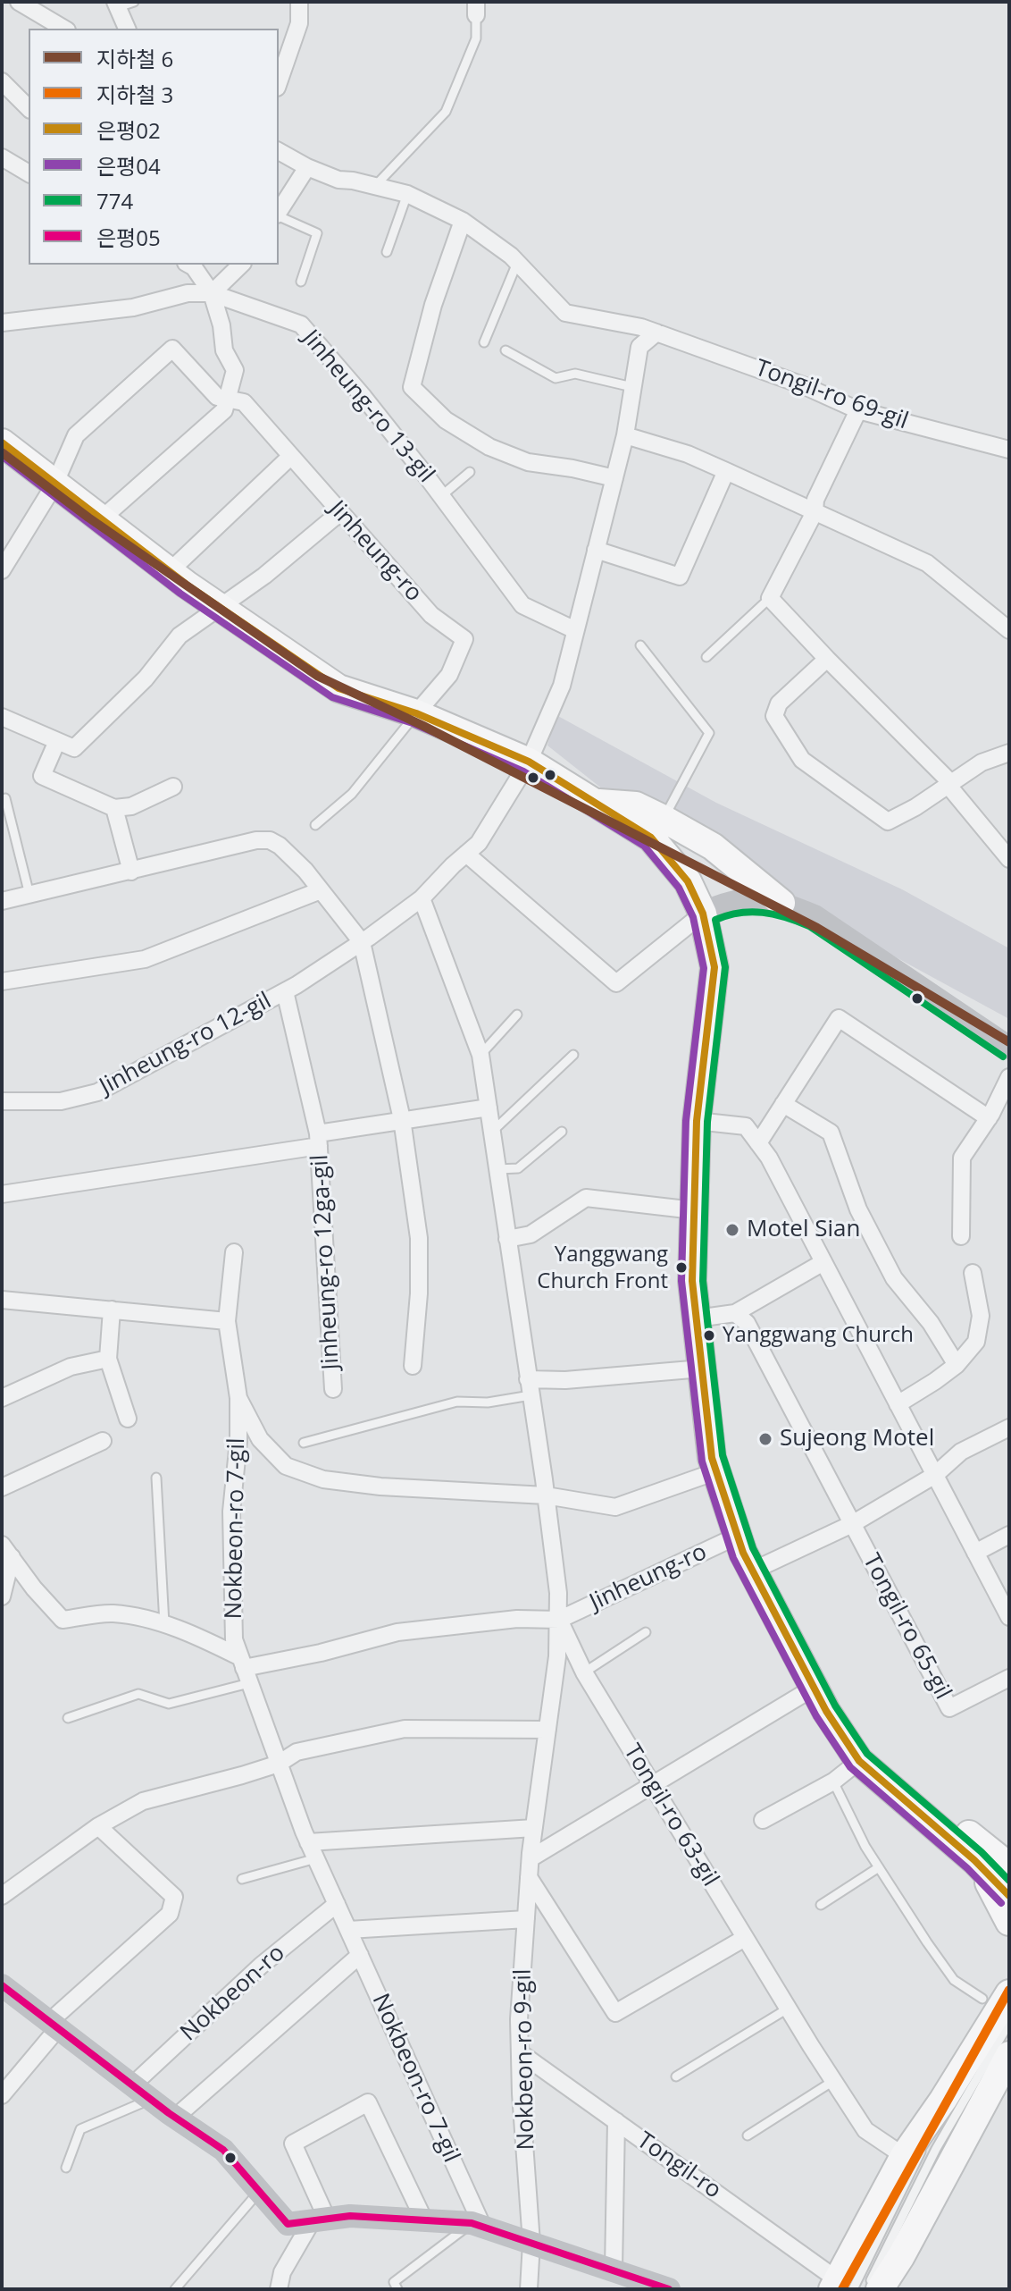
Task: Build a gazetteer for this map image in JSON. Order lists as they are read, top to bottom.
{
  "streets": {
    "main road": ["Jinheung-ro"],
    "street": [
      "Tongil-ro 69-gil",
      "Jinheung-ro 13-gil",
      "Jinheung-ro 12-gil",
      "Jinheung-ro 12ga-gil",
      "Nokbeon-ro 7-gil",
      "Tongil-ro 65-gil",
      "Tongil-ro 63-gil",
      "Nokbeon-ro",
      "Nokbeon-ro 9-gil",
      "Tongil-ro"
    ]
  },
  "crossings": [
    ["Tongil-ro 69-gil", "Jinheung-ro 13-gil"],
    ["Jinheung-ro", "Jinheung-ro 12-gil"],
    ["Jinheung-ro", "Tongil-ro 63-gil"],
    ["Jinheung-ro", "Nokbeon-ro 9-gil"],
    ["Jinheung-ro 12-gil", "Jinheung-ro 12ga-gil"],
    ["Nokbeon-ro 7-gil", "Nokbeon-ro"],
    ["Tongil-ro 63-gil", "Nokbeon-ro 9-gil"],
    ["Nokbeon-ro 9-gil", "Tongil-ro"]
  ],
  "places": [
    "Motel Sian",
    "Yanggwang Church Front",
    "Yanggwang Church",
    "Sujeong Motel"
  ],
  "lines": [
    "transit line 은평02",
    "metro line 6",
    "transit line 은평04",
    "transit line 774",
    "transit line 은평05",
    "metro line 3"
  ],
  "legend": [
    "지하철 6",
    "지하철 3",
    "은평02",
    "은평04",
    "774",
    "은평05"
  ]
}
